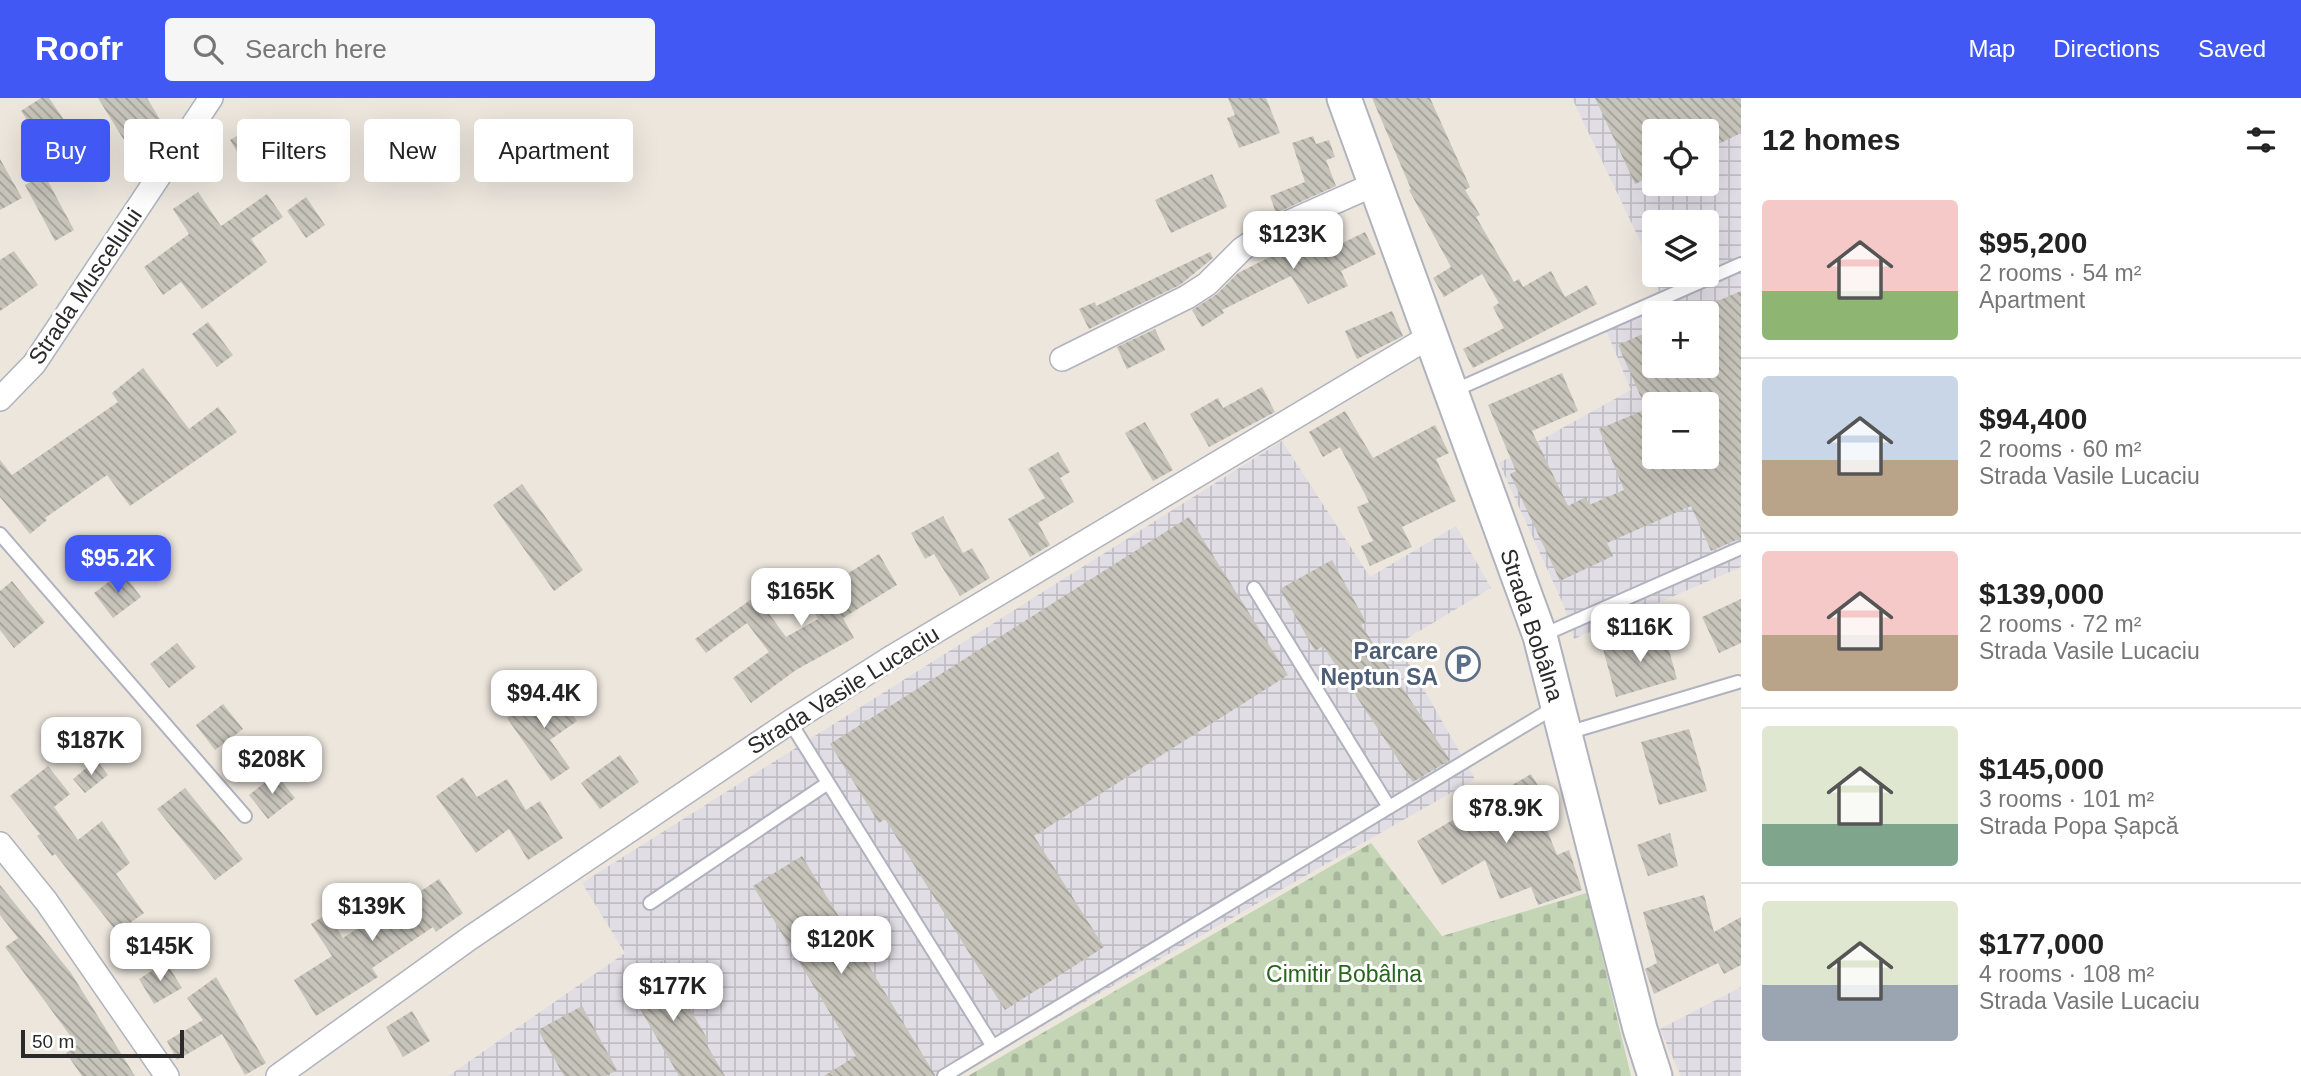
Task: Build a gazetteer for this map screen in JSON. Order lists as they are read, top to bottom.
{
  "streets": {
    "main road": ["Strada Bobâlna"],
    "street": ["Strada Muscelului", "Strada Vasile Lucaciu"]
  },
  "crossings": [
    ["Strada Bobâlna", "Strada Vasile Lucaciu"]
  ],
  "parks": ["Cimitir Bobâlna"],
  "places": {
    "parking": ["Parcare Neptun SA"]
  },
  "scale_bar": "50 m",
  "page": {
    "header": "Roofr",
    "search": "Search here",
    "nav": ["Map", "Directions", "Saved"],
    "heading": "12 homes",
    "map_buttons": ["+", "−"],
    "chip": [
      "Buy",
      "Rent",
      "Filters",
      "New",
      "Apartment"
    ],
    "list": [
      {
        "name": "$95,200",
        "note": "2 rooms · 54 m² · Apartment"
      },
      {
        "name": "$94,400",
        "note": "2 rooms · 60 m² · Strada Vasile Lucaciu"
      },
      {
        "name": "$139,000",
        "note": "2 rooms · 72 m² · Strada Vasile Lucaciu"
      },
      {
        "name": "$145,000",
        "note": "3 rooms · 101 m² · Strada Popa Șapcă"
      },
      {
        "name": "$177,000",
        "note": "4 rooms · 108 m² · Strada Vasile Lucaciu"
      }
    ],
    "price": [
      "$123K",
      "$95.2K",
      "$165K",
      "$116K",
      "$94.4K",
      "$187K",
      "$208K",
      "$78.9K",
      "$139K",
      "$120K",
      "$145K",
      "$177K"
    ],
    "scale": "50 m"
  }
}
